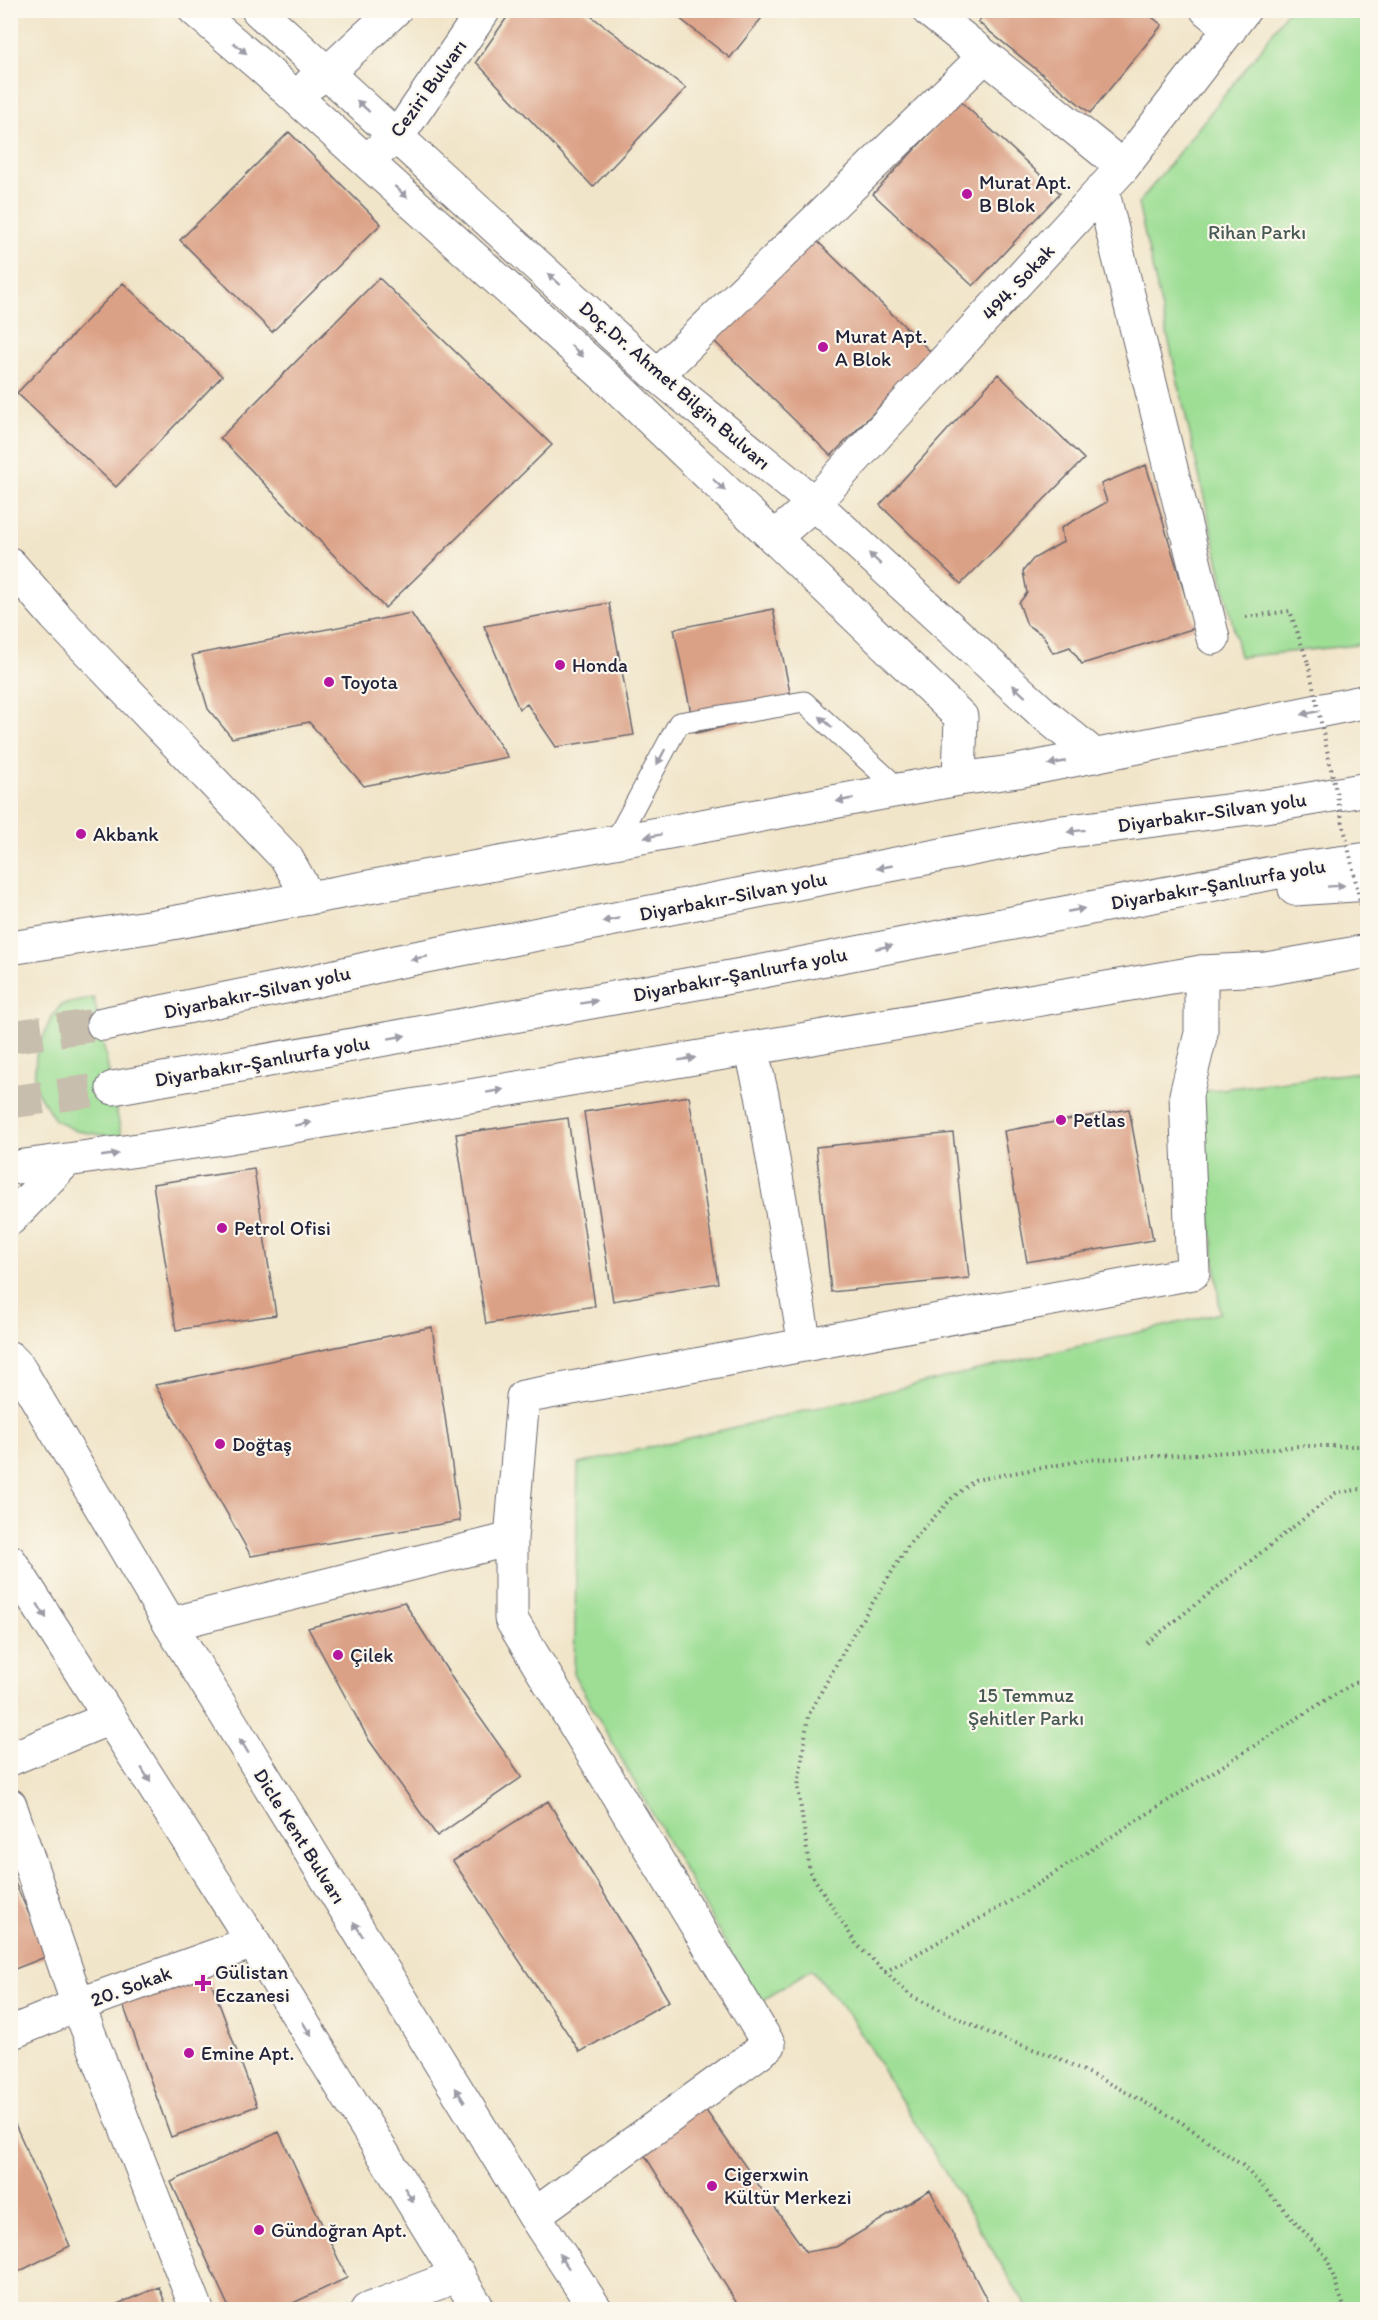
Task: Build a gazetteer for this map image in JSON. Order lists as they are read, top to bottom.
{
  "streets": {
    "main road": [
      "Ceziri Bulvarı",
      "494. Sokak",
      "Doç.Dr. Ahmet Bilgin Bulvarı",
      "Diyarbakır-Silvan yolu",
      "Diyarbakır-Şanlıurfa yolu",
      "Dicle Kent Bulvarı",
      "20. Sokak"
    ]
  },
  "crossings": [
    ["Ceziri Bulvarı", "Doç.Dr. Ahmet Bilgin Bulvarı"],
    ["494. Sokak", "Doç.Dr. Ahmet Bilgin Bulvarı"]
  ],
  "parks": ["Rihan Parkı", "15 Temmuz Şehitler Parkı"],
  "places": {
    "other": [
      "Murat Apt. B Blok",
      "Murat Apt. A Blok",
      "Honda",
      "Toyota",
      "Akbank",
      "Petlas",
      "Petrol Ofisi",
      "Doğtaş",
      "Çilek",
      "Emine Apt.",
      "Cigerxwin Kültür Merkezi",
      "Gündoğran Apt."
    ],
    "health": ["Gülistan Eczanesi"]
  }
}
